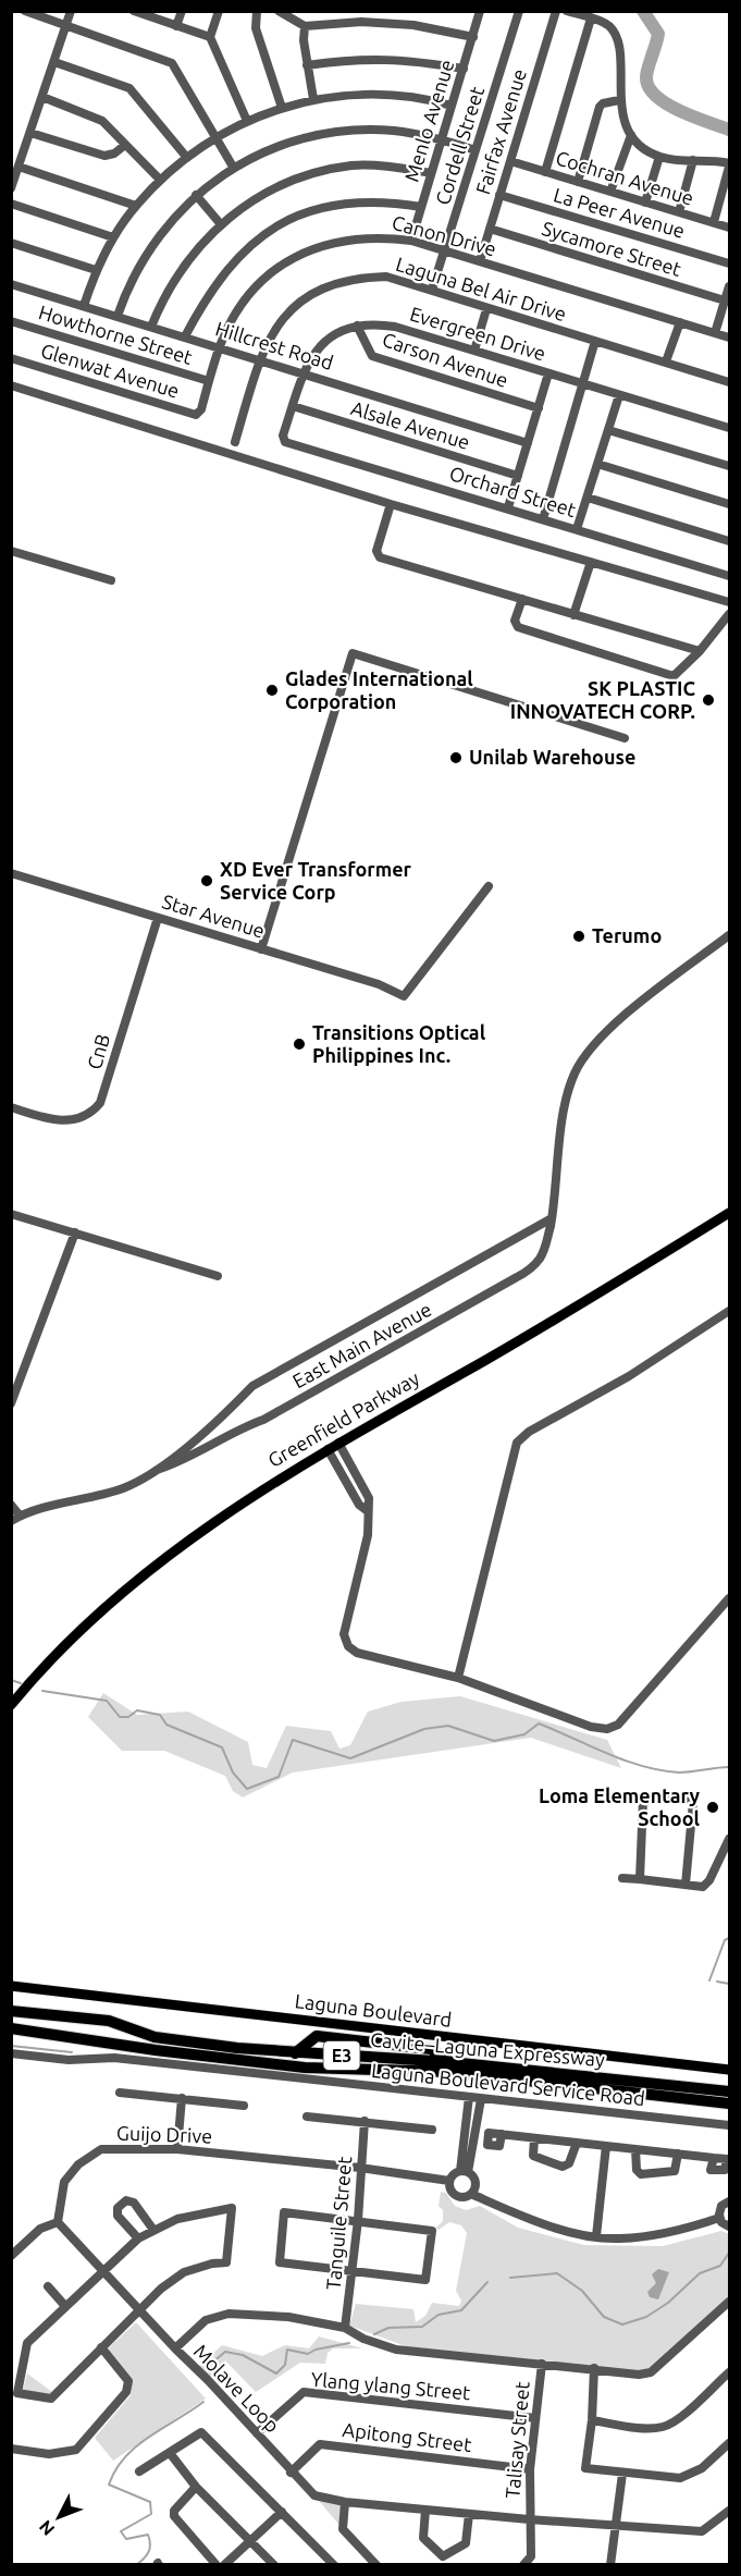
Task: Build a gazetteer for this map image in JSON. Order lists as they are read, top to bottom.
{
  "streets": {
    "highway": ["Cavite–Laguna Expressway", "E3"],
    "main road": ["Greenfield Parkway", "Laguna Boulevard"],
    "street": [
      "Menlo Avenue",
      "Fairfax Avenue",
      "Cordell Street",
      "Cochran Avenue",
      "La Peer Avenue",
      "Canon Drive",
      "Sycamore Street",
      "Laguna Bel Air Drive",
      "Evergreen Drive",
      "Howthorne Street",
      "Hillcrest Road",
      "Carson Avenue",
      "Glenwat Avenue",
      "Alsale Avenue",
      "Orchard Street",
      "Star Avenue",
      "CnB",
      "East Main Avenue",
      "Laguna Boulevard Service Road",
      "Guijo Drive",
      "Tanguile Street",
      "Ylang ylang Street",
      "Molave Loop",
      "Apitong Street",
      "Talisay Street"
    ]
  },
  "crossings": [
    ["Menlo Avenue", "Canon Drive"],
    ["Fairfax Avenue", "Cochran Avenue"],
    ["Fairfax Avenue", "La Peer Avenue"],
    ["Fairfax Avenue", "Canon Drive"],
    ["Fairfax Avenue", "Sycamore Street"],
    ["Cordell Street", "Canon Drive"],
    ["Cordell Street", "Laguna Bel Air Drive"],
    ["Canon Drive", "Howthorne Street"],
    ["Canon Drive", "Hillcrest Road"],
    ["Canon Drive", "Glenwat Avenue"],
    ["Laguna Bel Air Drive", "Hillcrest Road"],
    ["Evergreen Drive", "Hillcrest Road"],
    ["Evergreen Drive", "Carson Avenue"],
    ["Evergreen Drive", "Alsale Avenue"],
    ["Evergreen Drive", "Orchard Street"],
    ["Star Avenue", "CnB"],
    ["Guijo Drive", "Tanguile Street"],
    ["Tanguile Street", "Molave Loop"],
    ["Ylang ylang Street", "Molave Loop"],
    ["Ylang ylang Street", "Talisay Street"],
    ["Molave Loop", "Apitong Street"],
    ["Molave Loop", "Talisay Street"],
    ["Apitong Street", "Talisay Street"]
  ],
  "places": [
    "Glades International Corporation",
    "SK PLASTIC INNOVATECH CORP.",
    "Unilab Warehouse",
    "XD Ever Transformer Service Corp",
    "Terumo",
    "Transitions Optical Philippines Inc.",
    "Loma Elementary School"
  ],
  "north": "bottom left"
}
